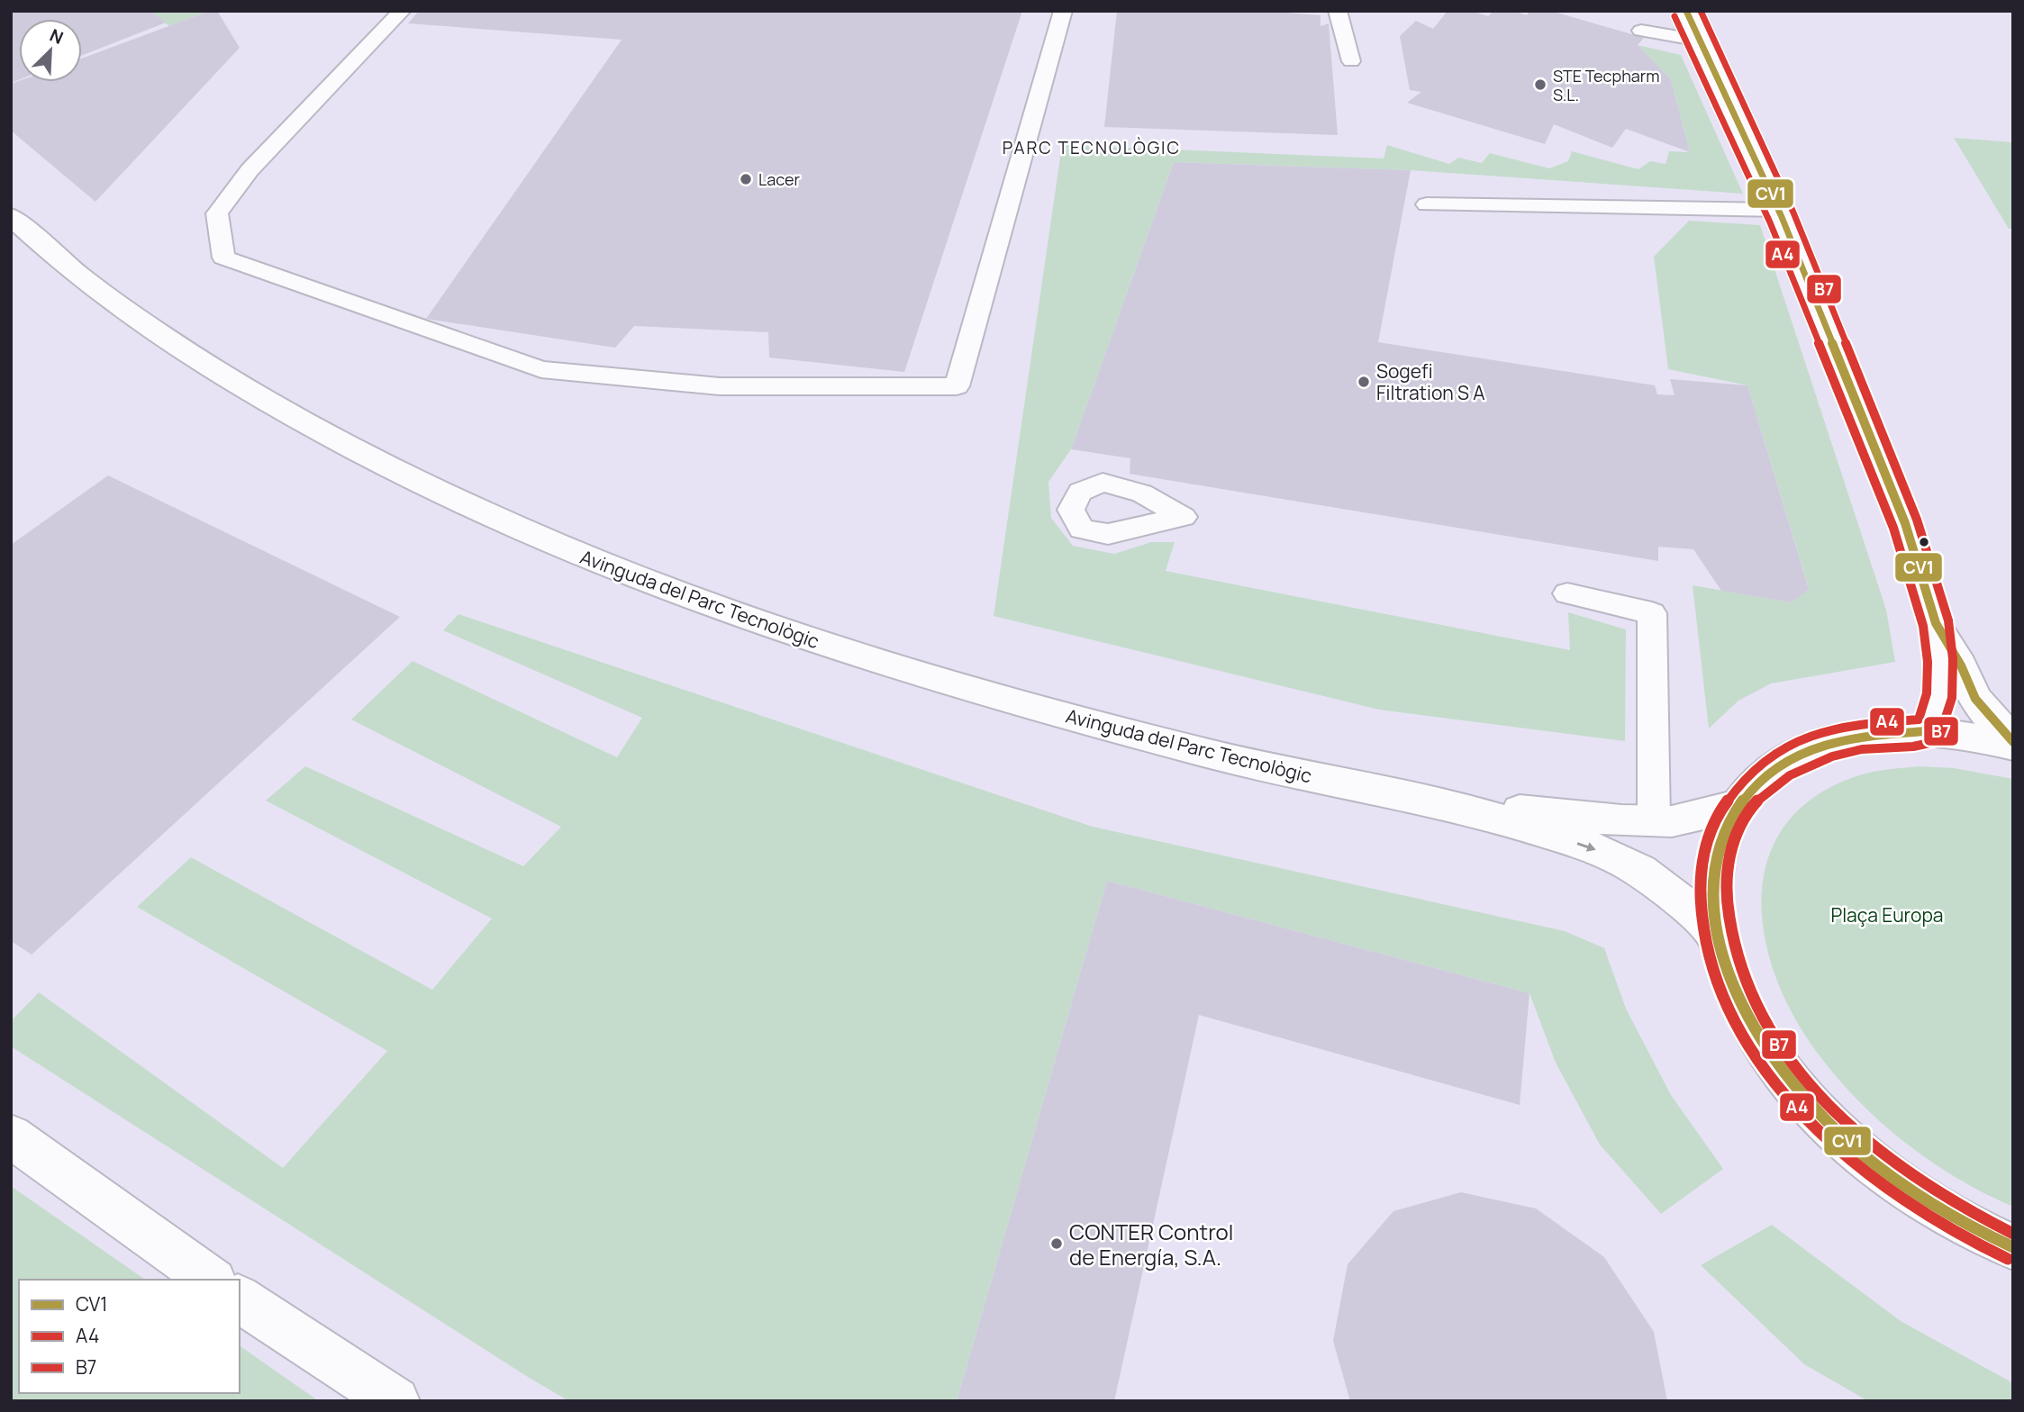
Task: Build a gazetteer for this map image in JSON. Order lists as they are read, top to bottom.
{
  "streets": {
    "main road": ["Avinguda del Parc Tecnològic"]
  },
  "districts": ["PARC TECNOLÒGIC"],
  "parks": ["Plaça Europa"],
  "places": [
    "STE Tecpharm S.L.",
    "Lacer",
    "Sogefi Filtration S A",
    "CONTER Control de Energía, S.A."
  ],
  "lines": ["transit line CV1", "transit line B7", "transit line A4"],
  "legend": ["CV1", "A4", "B7"],
  "north": "top right"
}
